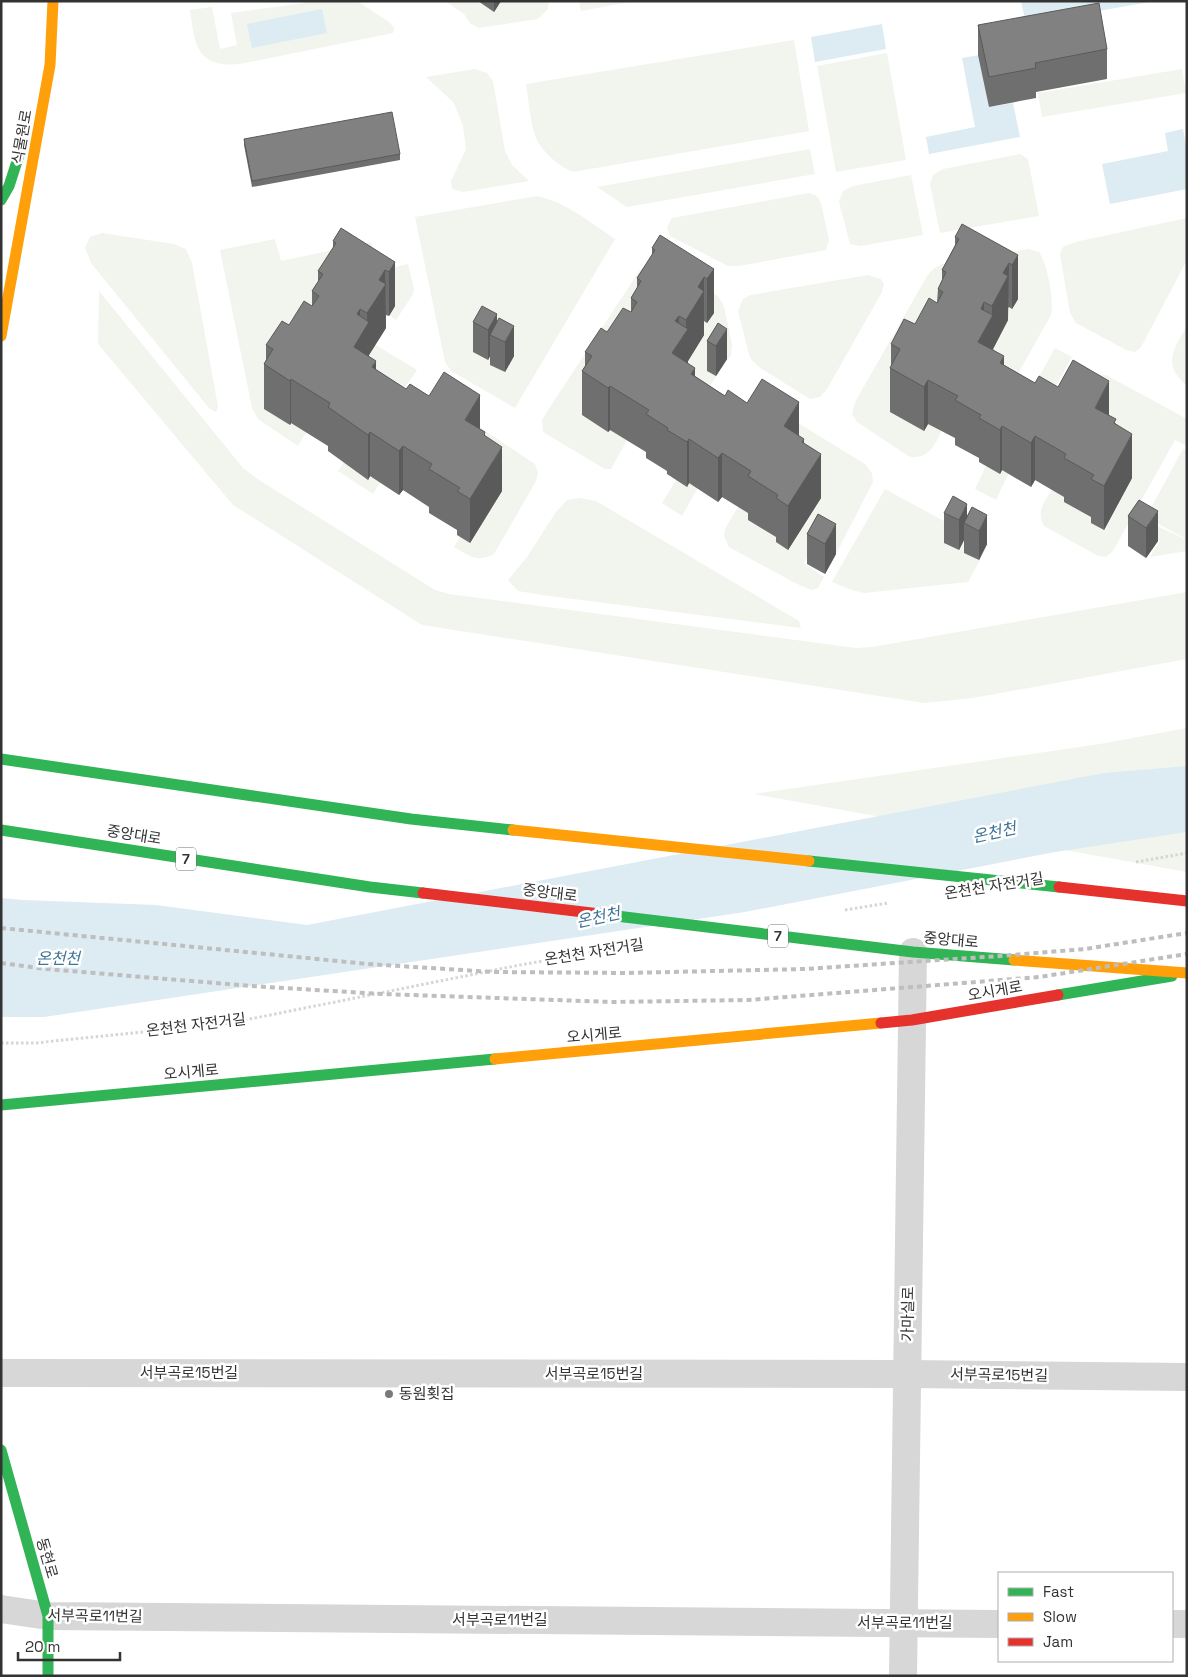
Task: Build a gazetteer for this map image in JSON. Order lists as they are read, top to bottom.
{
  "streets": {
    "main road": [
      "식물원로",
      "중앙대로",
      "7",
      "오시게로",
      "동현로"
    ],
    "street": ["가마실로", "서부곡로15번길", "서부곡로11번길"],
    "path": ["온천천 자전거길"]
  },
  "crossings": [
    ["중앙대로", "오시게로"],
    ["중앙대로", "가마실로"],
    ["오시게로", "가마실로"],
    ["가마실로", "서부곡로15번길"],
    ["가마실로", "서부곡로11번길"],
    ["동현로", "서부곡로11번길"]
  ],
  "water": ["온천천"],
  "places": ["동원횟집"],
  "legend": ["Fast", "Slow", "Jam"],
  "scale_bar": "20 m"
}
